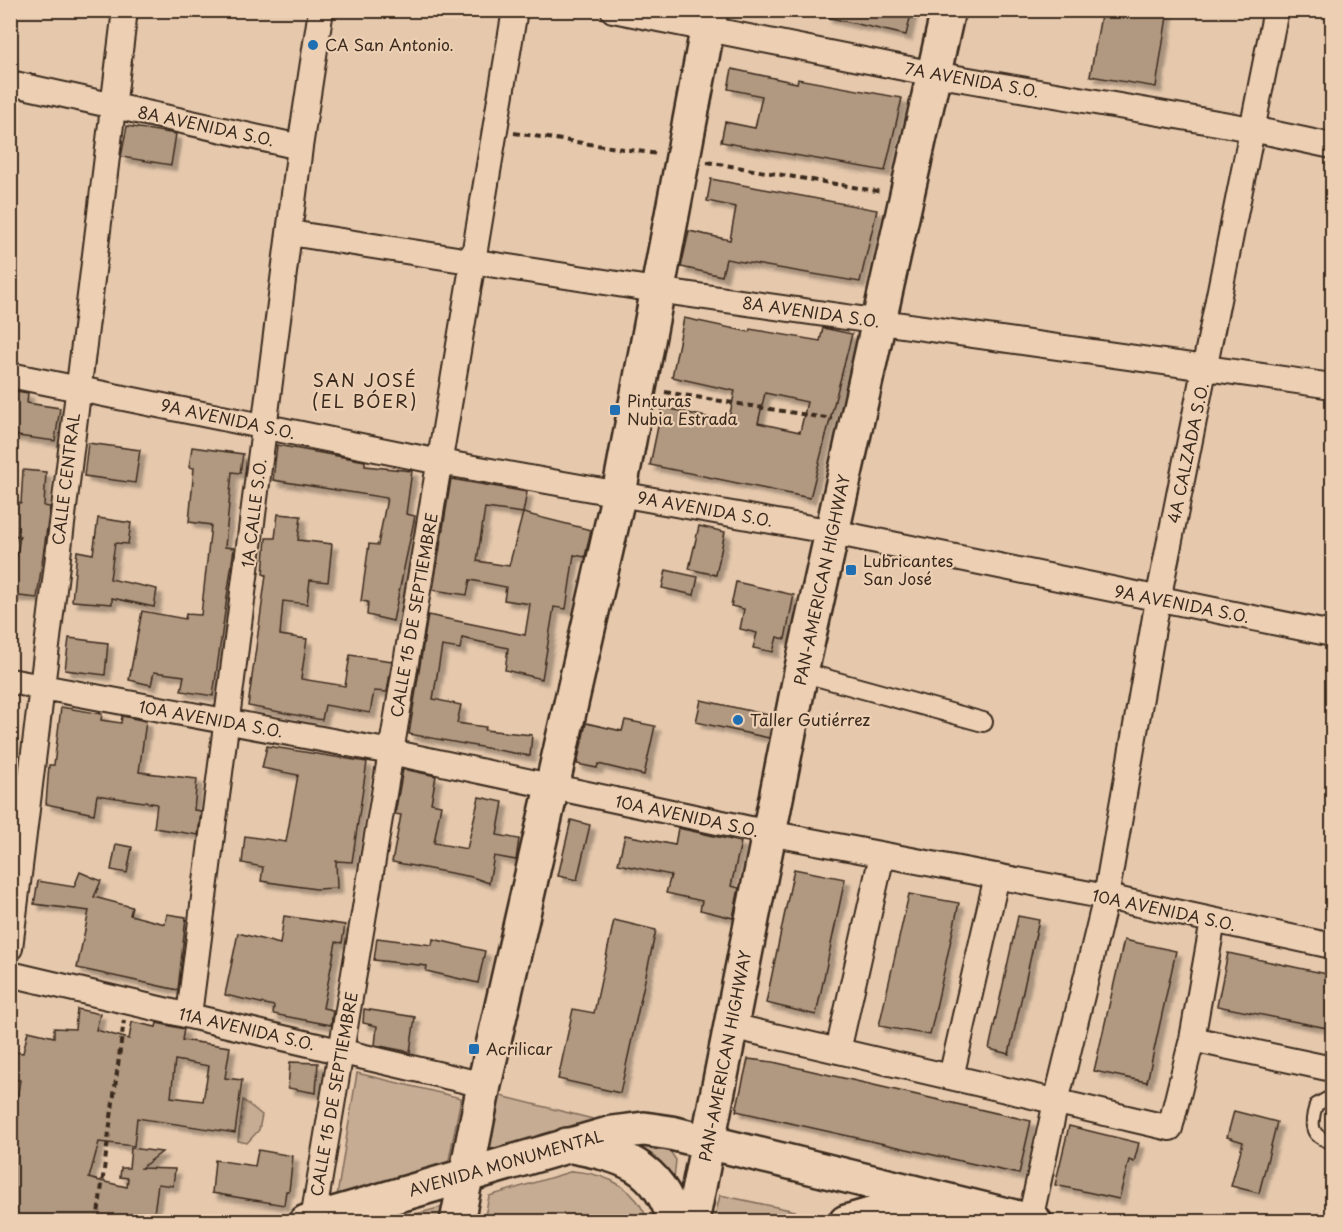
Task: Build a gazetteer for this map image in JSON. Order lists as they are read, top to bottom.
{
  "streets": {
    "main road": ["PAN-AMERICAN HIGHWAY", "AVENIDA MONUMENTAL"],
    "street": [
      "7A AVENIDA S.O.",
      "8A AVENIDA S.O.",
      "9A AVENIDA S.O.",
      "4A CALZADA S.O.",
      "CALLE CENTRAL",
      "1A CALLE S.O.",
      "CALLE 15 DE SEPTIEMBRE",
      "10A AVENIDA S.O.",
      "11A AVENIDA S.O."
    ]
  },
  "crossings": [
    ["7A AVENIDA S.O.", "4A CALZADA S.O."],
    ["7A AVENIDA S.O.", "PAN-AMERICAN HIGHWAY"],
    ["8A AVENIDA S.O.", "4A CALZADA S.O."],
    ["8A AVENIDA S.O.", "CALLE CENTRAL"],
    ["8A AVENIDA S.O.", "1A CALLE S.O."],
    ["8A AVENIDA S.O.", "PAN-AMERICAN HIGHWAY"],
    ["8A AVENIDA S.O.", "CALLE 15 DE SEPTIEMBRE"],
    ["9A AVENIDA S.O.", "4A CALZADA S.O."],
    ["9A AVENIDA S.O.", "CALLE CENTRAL"],
    ["9A AVENIDA S.O.", "1A CALLE S.O."],
    ["9A AVENIDA S.O.", "PAN-AMERICAN HIGHWAY"],
    ["9A AVENIDA S.O.", "CALLE 15 DE SEPTIEMBRE"],
    ["4A CALZADA S.O.", "10A AVENIDA S.O."],
    ["CALLE CENTRAL", "10A AVENIDA S.O."],
    ["1A CALLE S.O.", "10A AVENIDA S.O."],
    ["1A CALLE S.O.", "11A AVENIDA S.O."],
    ["PAN-AMERICAN HIGHWAY", "10A AVENIDA S.O."],
    ["PAN-AMERICAN HIGHWAY", "AVENIDA MONUMENTAL"],
    ["CALLE 15 DE SEPTIEMBRE", "10A AVENIDA S.O."],
    ["CALLE 15 DE SEPTIEMBRE", "11A AVENIDA S.O."],
    ["CALLE 15 DE SEPTIEMBRE", "AVENIDA MONUMENTAL"]
  ],
  "districts": ["SAN JOSÉ (EL BÓER)"],
  "places": {
    "other": ["CA San Antonio.", "Taller Gutiérrez"],
    "transit": ["Pinturas Nubia Estrada", "Lubricantes San José", "Acrilicar"]
  }
}
